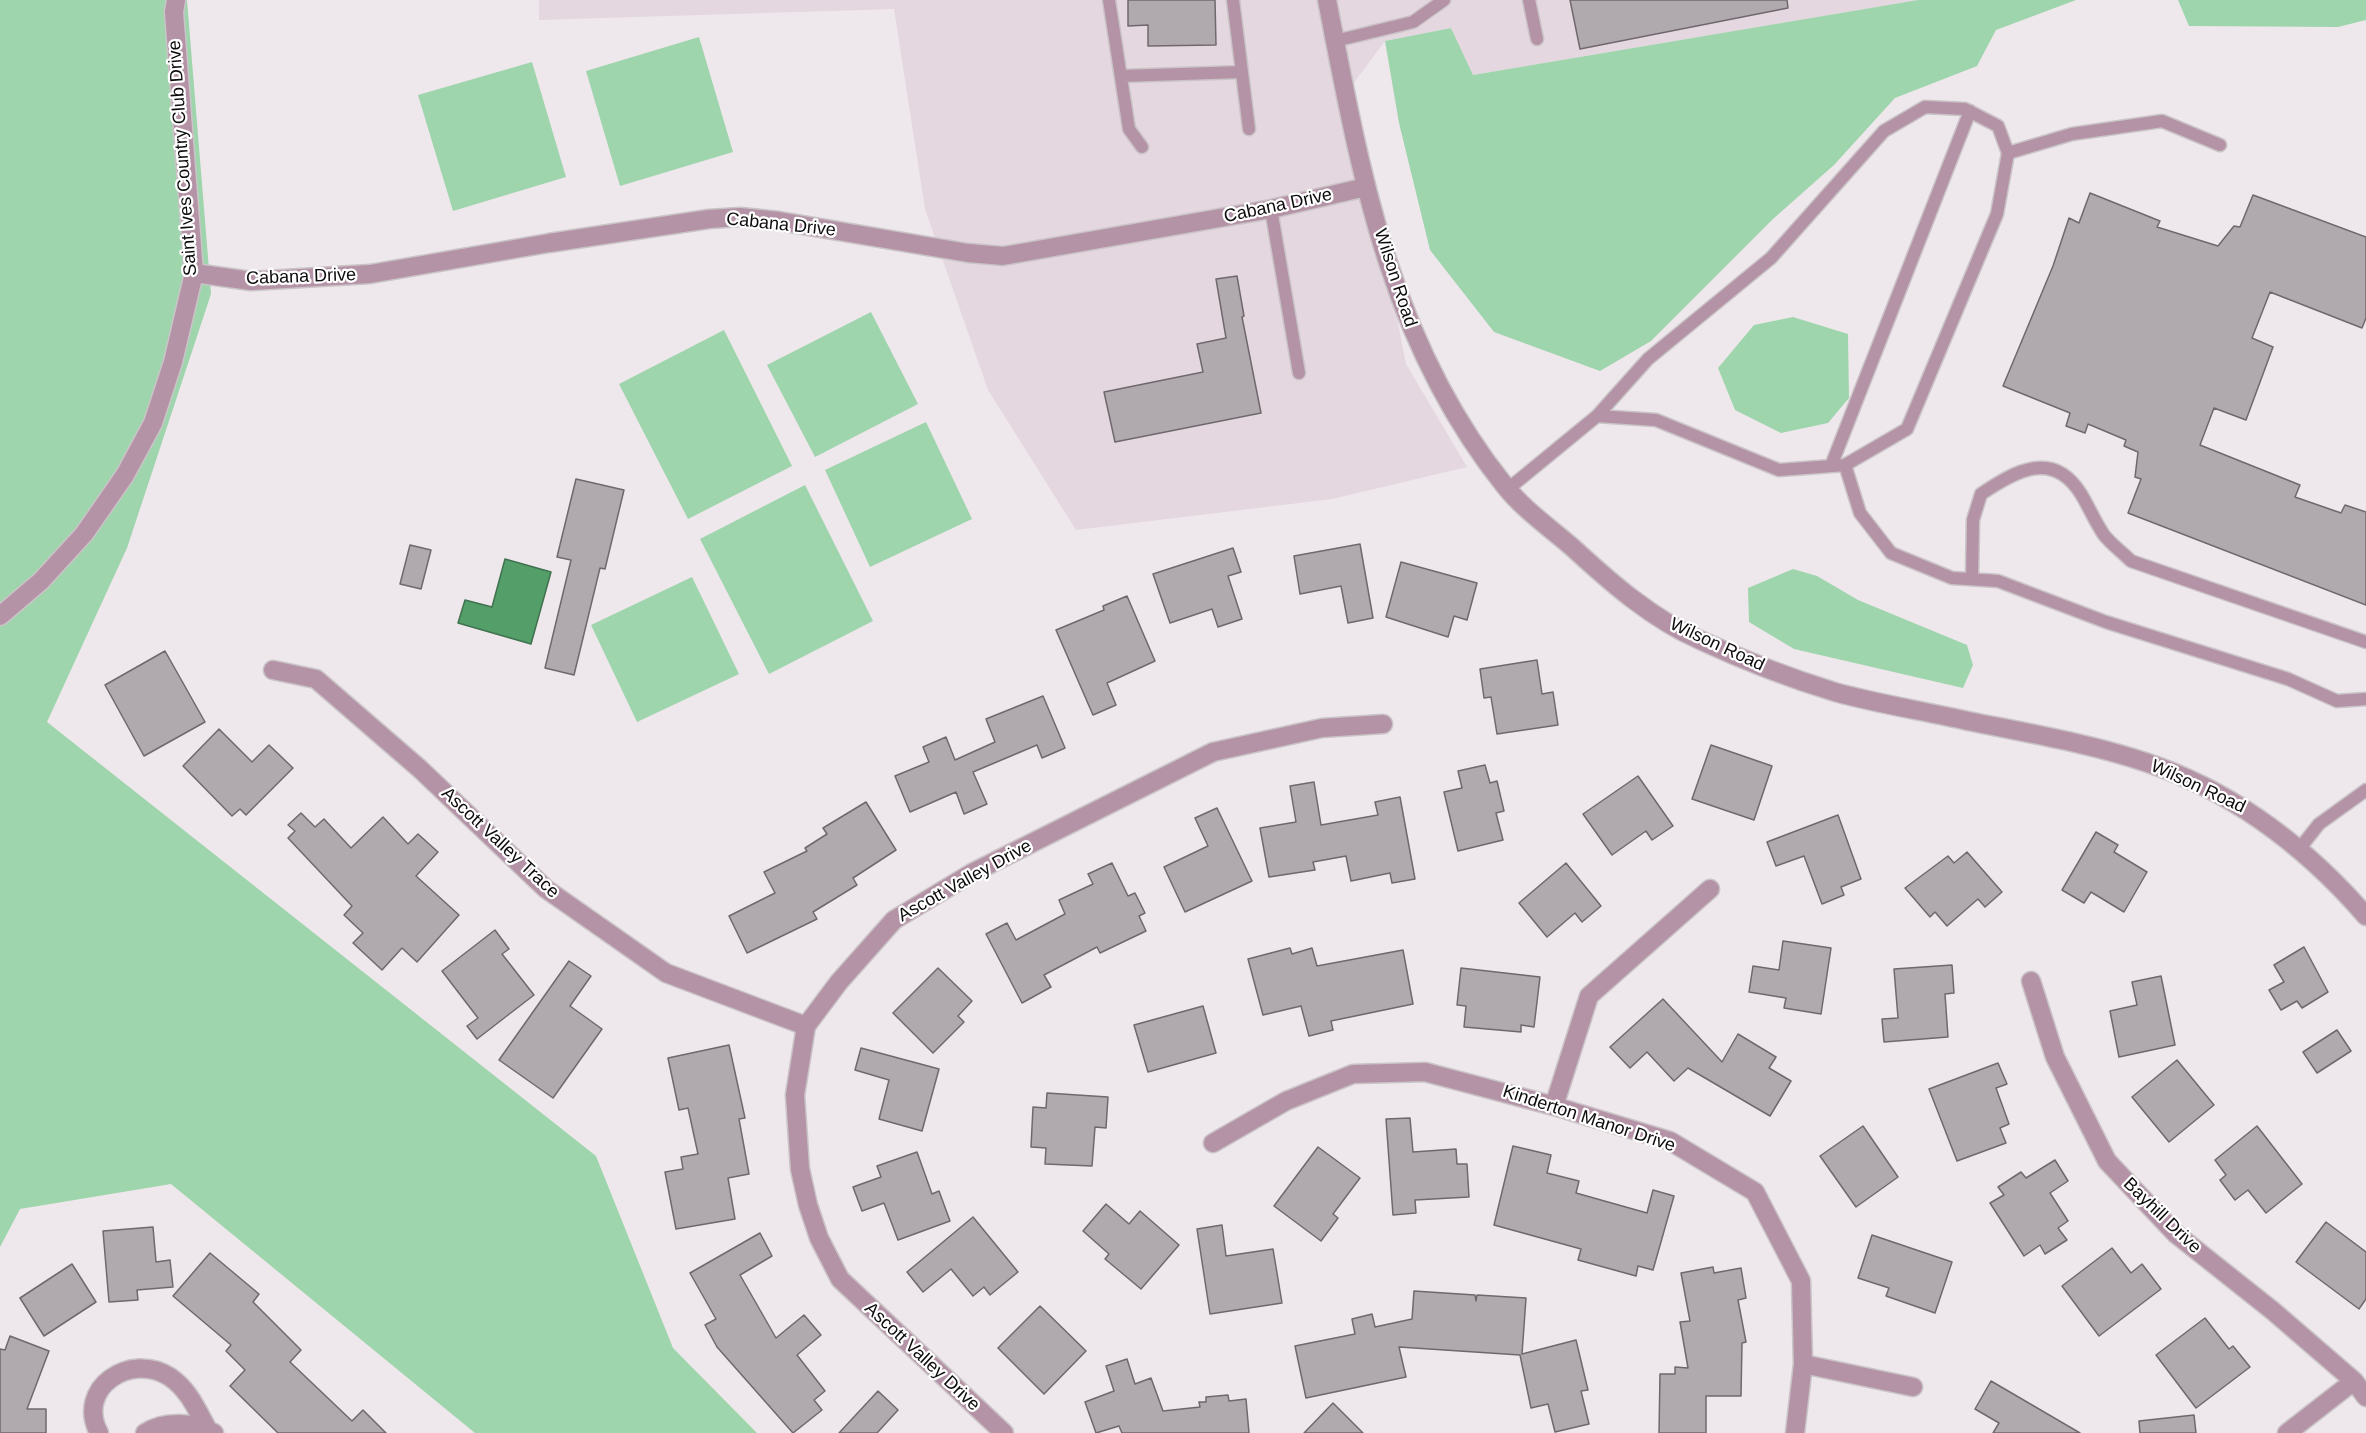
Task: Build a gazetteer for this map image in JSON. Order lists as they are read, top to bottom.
{
  "streets": {
    "street": [
      "Saint Ives Country Club Drive",
      "Cabana Drive",
      "Wilson Road",
      "Ascott Valley Trace",
      "Ascott Valley Drive",
      "Kinderton Manor Drive",
      "Bayhill Drive"
    ]
  },
  "crossings": [
    ["Saint Ives Country Club Drive", "Cabana Drive"],
    ["Cabana Drive", "Wilson Road"],
    ["Ascott Valley Trace", "Ascott Valley Drive"]
  ]
}
